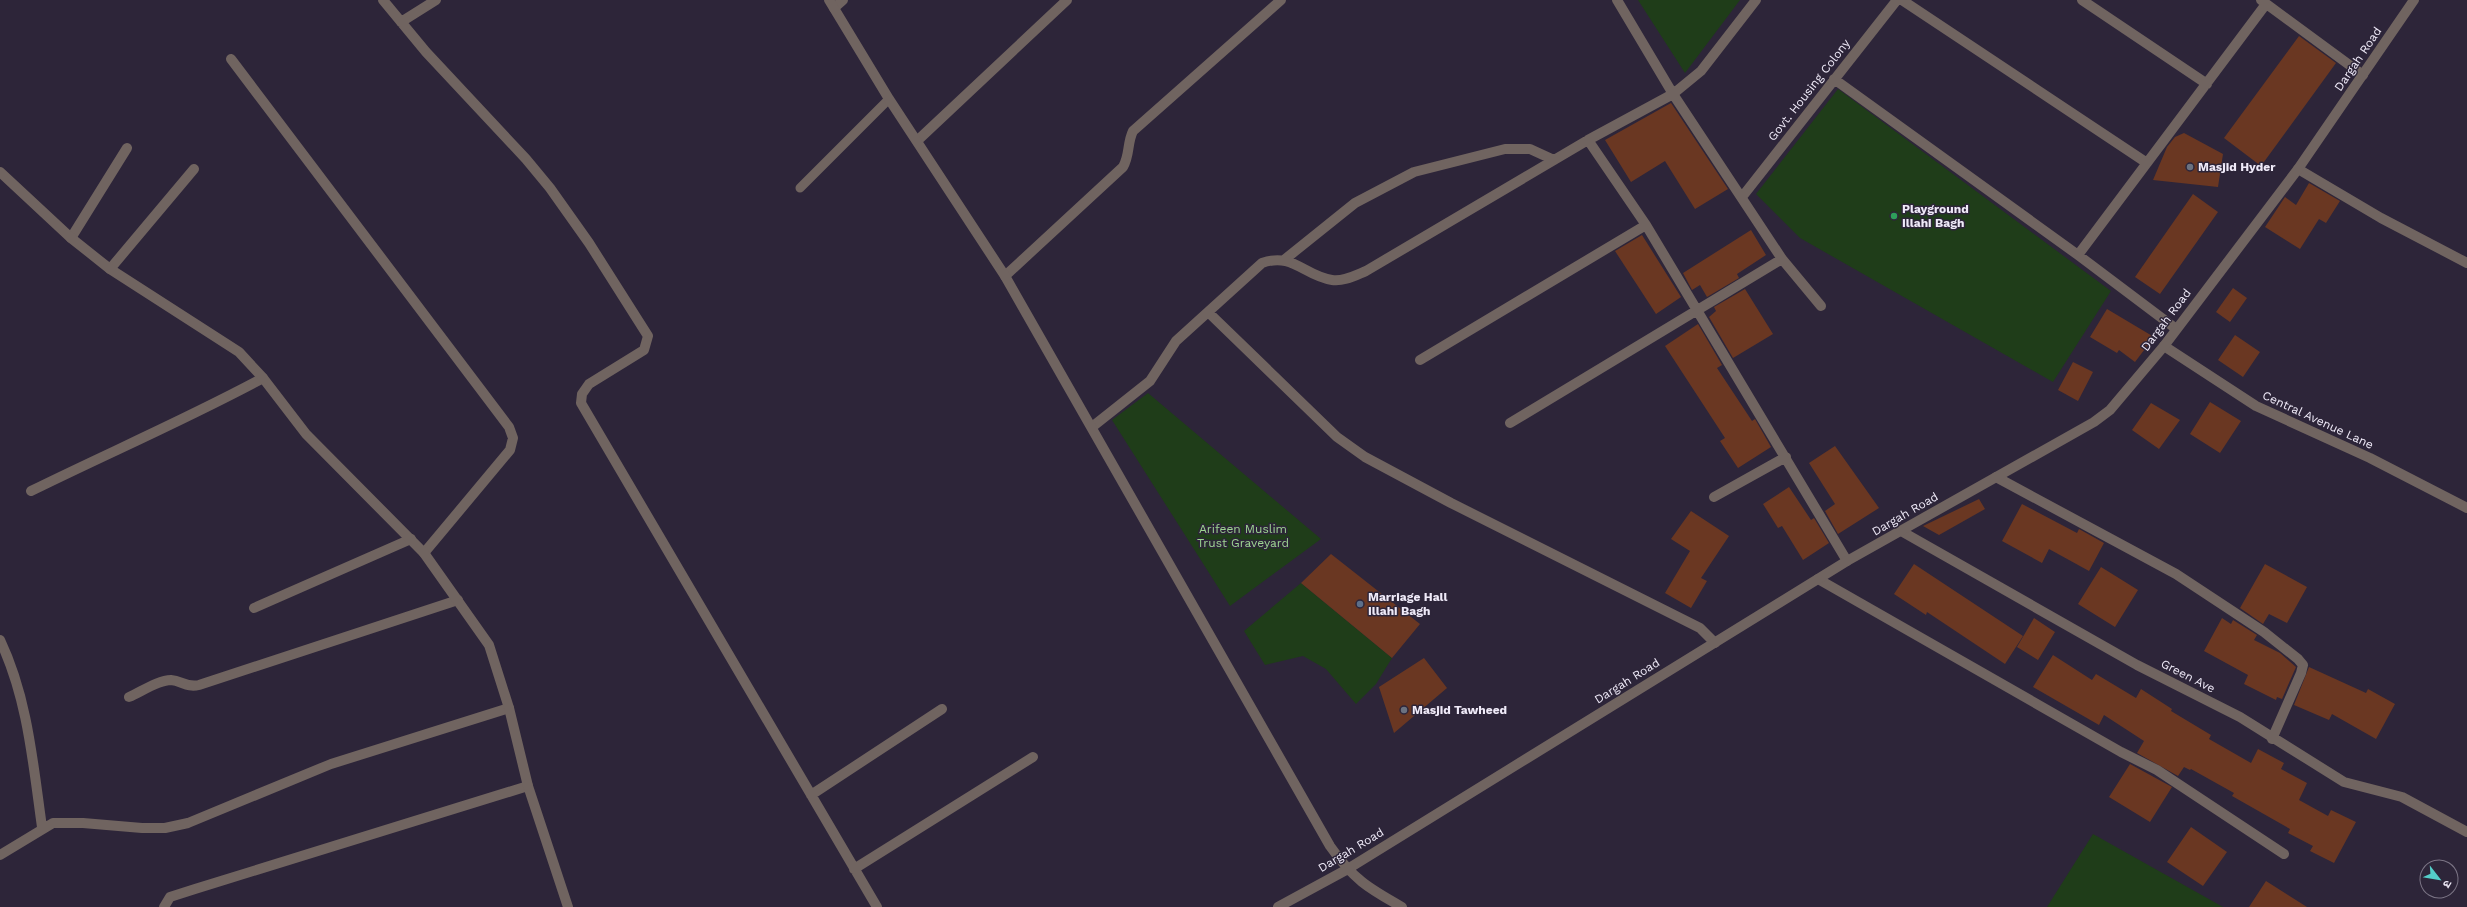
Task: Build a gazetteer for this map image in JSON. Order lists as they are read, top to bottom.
{
  "streets": {
    "street": [
      "Dargah Road",
      "Govt. Housing Colony",
      "Central Avenue Lane",
      "Green Ave"
    ]
  },
  "crossings": [
    ["Dargah Road", "Central Avenue Lane"],
    ["Dargah Road", "Green Ave"]
  ],
  "parks": ["Arifeen Muslim Trust Graveyard"],
  "places": [
    "Masjid Hyder",
    "Playground Illahi Bagh",
    "Marriage Hall Illahi Bagh",
    "Masjid Tawheed"
  ],
  "north": "bottom right"
}
